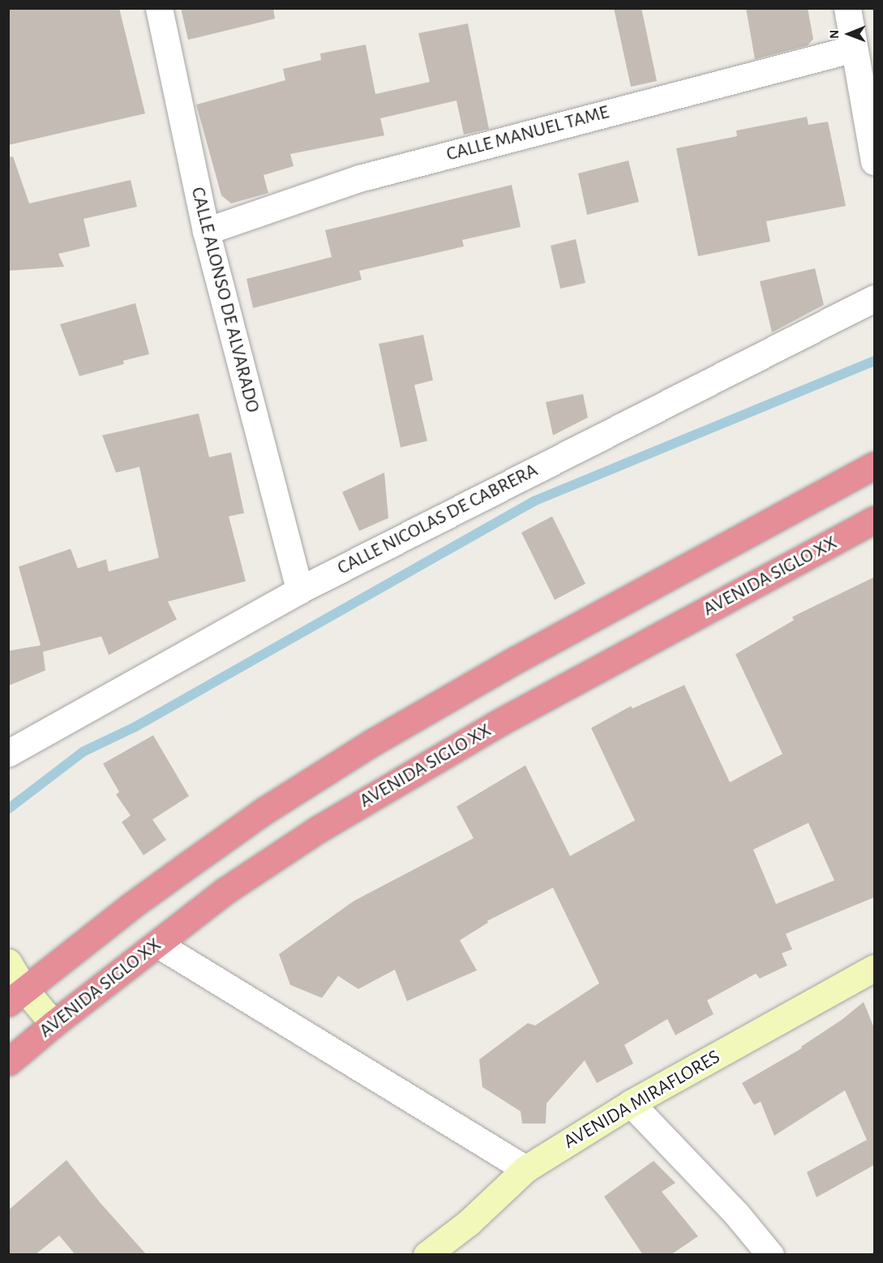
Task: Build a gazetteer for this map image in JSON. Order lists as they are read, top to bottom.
{
  "streets": {
    "highway": ["AVENIDA SIGLO XX"],
    "street": [
      "CALLE MANUEL TAME",
      "CALLE ALONSO DE ALVARADO",
      "CALLE NICOLAS DE CABRERA",
      "AVENIDA MIRAFLORES"
    ]
  },
  "crossings": [
    ["CALLE MANUEL TAME", "CALLE ALONSO DE ALVARADO"],
    ["CALLE ALONSO DE ALVARADO", "CALLE NICOLAS DE CABRERA"]
  ],
  "north": "left"
}
